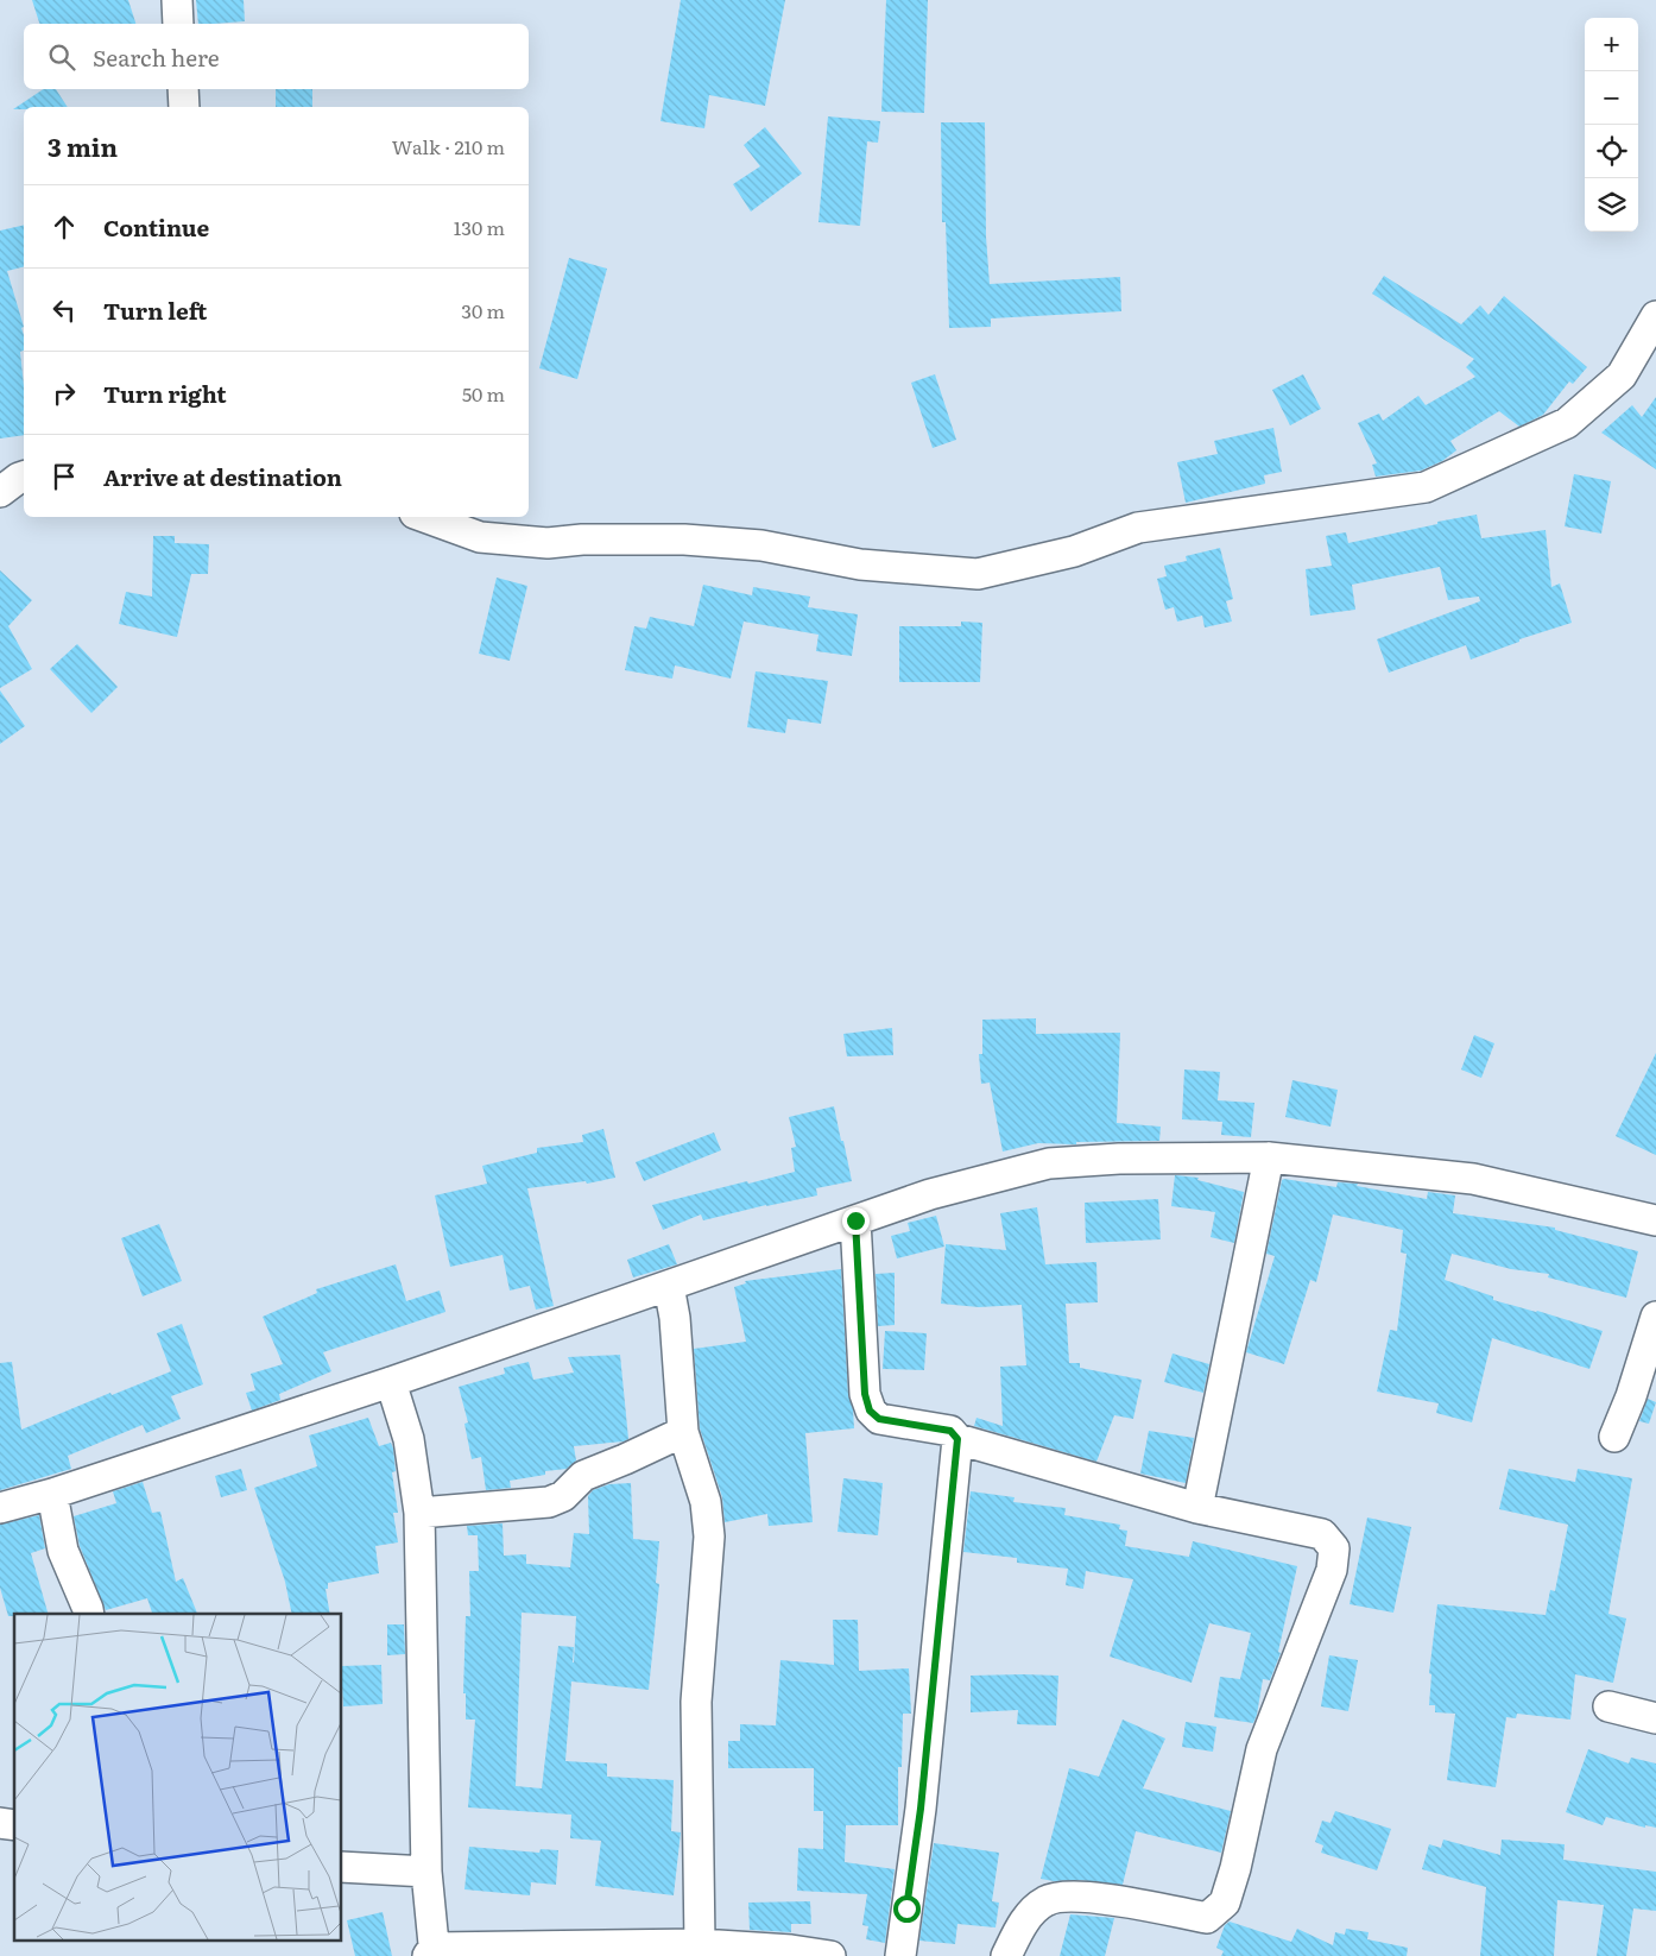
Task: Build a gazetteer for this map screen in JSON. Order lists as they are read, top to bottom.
{
  "page": {
    "map_buttons": ["+", "−"],
    "search": "Search here",
    "heading": ["3 min", "Walk · 210 m"],
    "list": [
      ["Continue", "130 m"],
      ["Turn left", "30 m"],
      ["Turn right", "50 m"],
      "Arrive at destination"
    ]
  }
}
